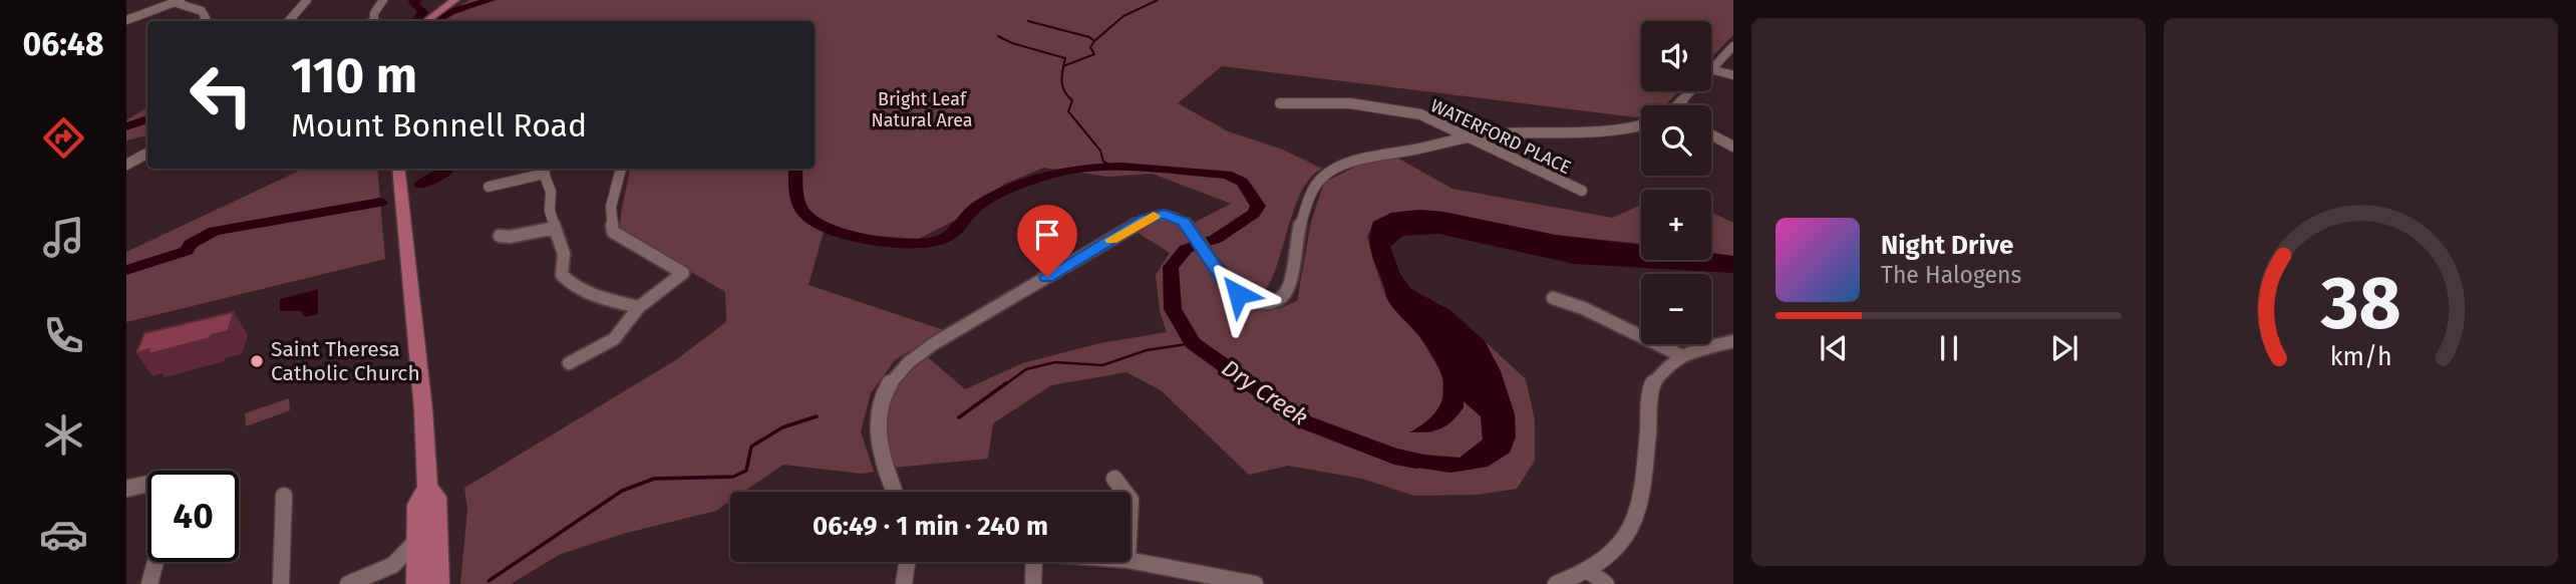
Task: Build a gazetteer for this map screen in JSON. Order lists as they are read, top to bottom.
{
  "streets": {
    "street": ["WATERFORD PLACE"]
  },
  "water": ["Dry Creek"],
  "parks": ["Bright Leaf Natural Area"],
  "places": ["Saint Theresa Catholic Church"],
  "page": {
    "tabs": "06:48",
    "map_buttons": ["+", "−"],
    "turn": ["110 m", "Mount Bonnell Road"],
    "song": ["Night Drive", "The Halogens"],
    "limit": "40",
    "trip": "06:49 · 1 min · 240 m",
    "gauge": ["38", "km/h"]
  }
}
